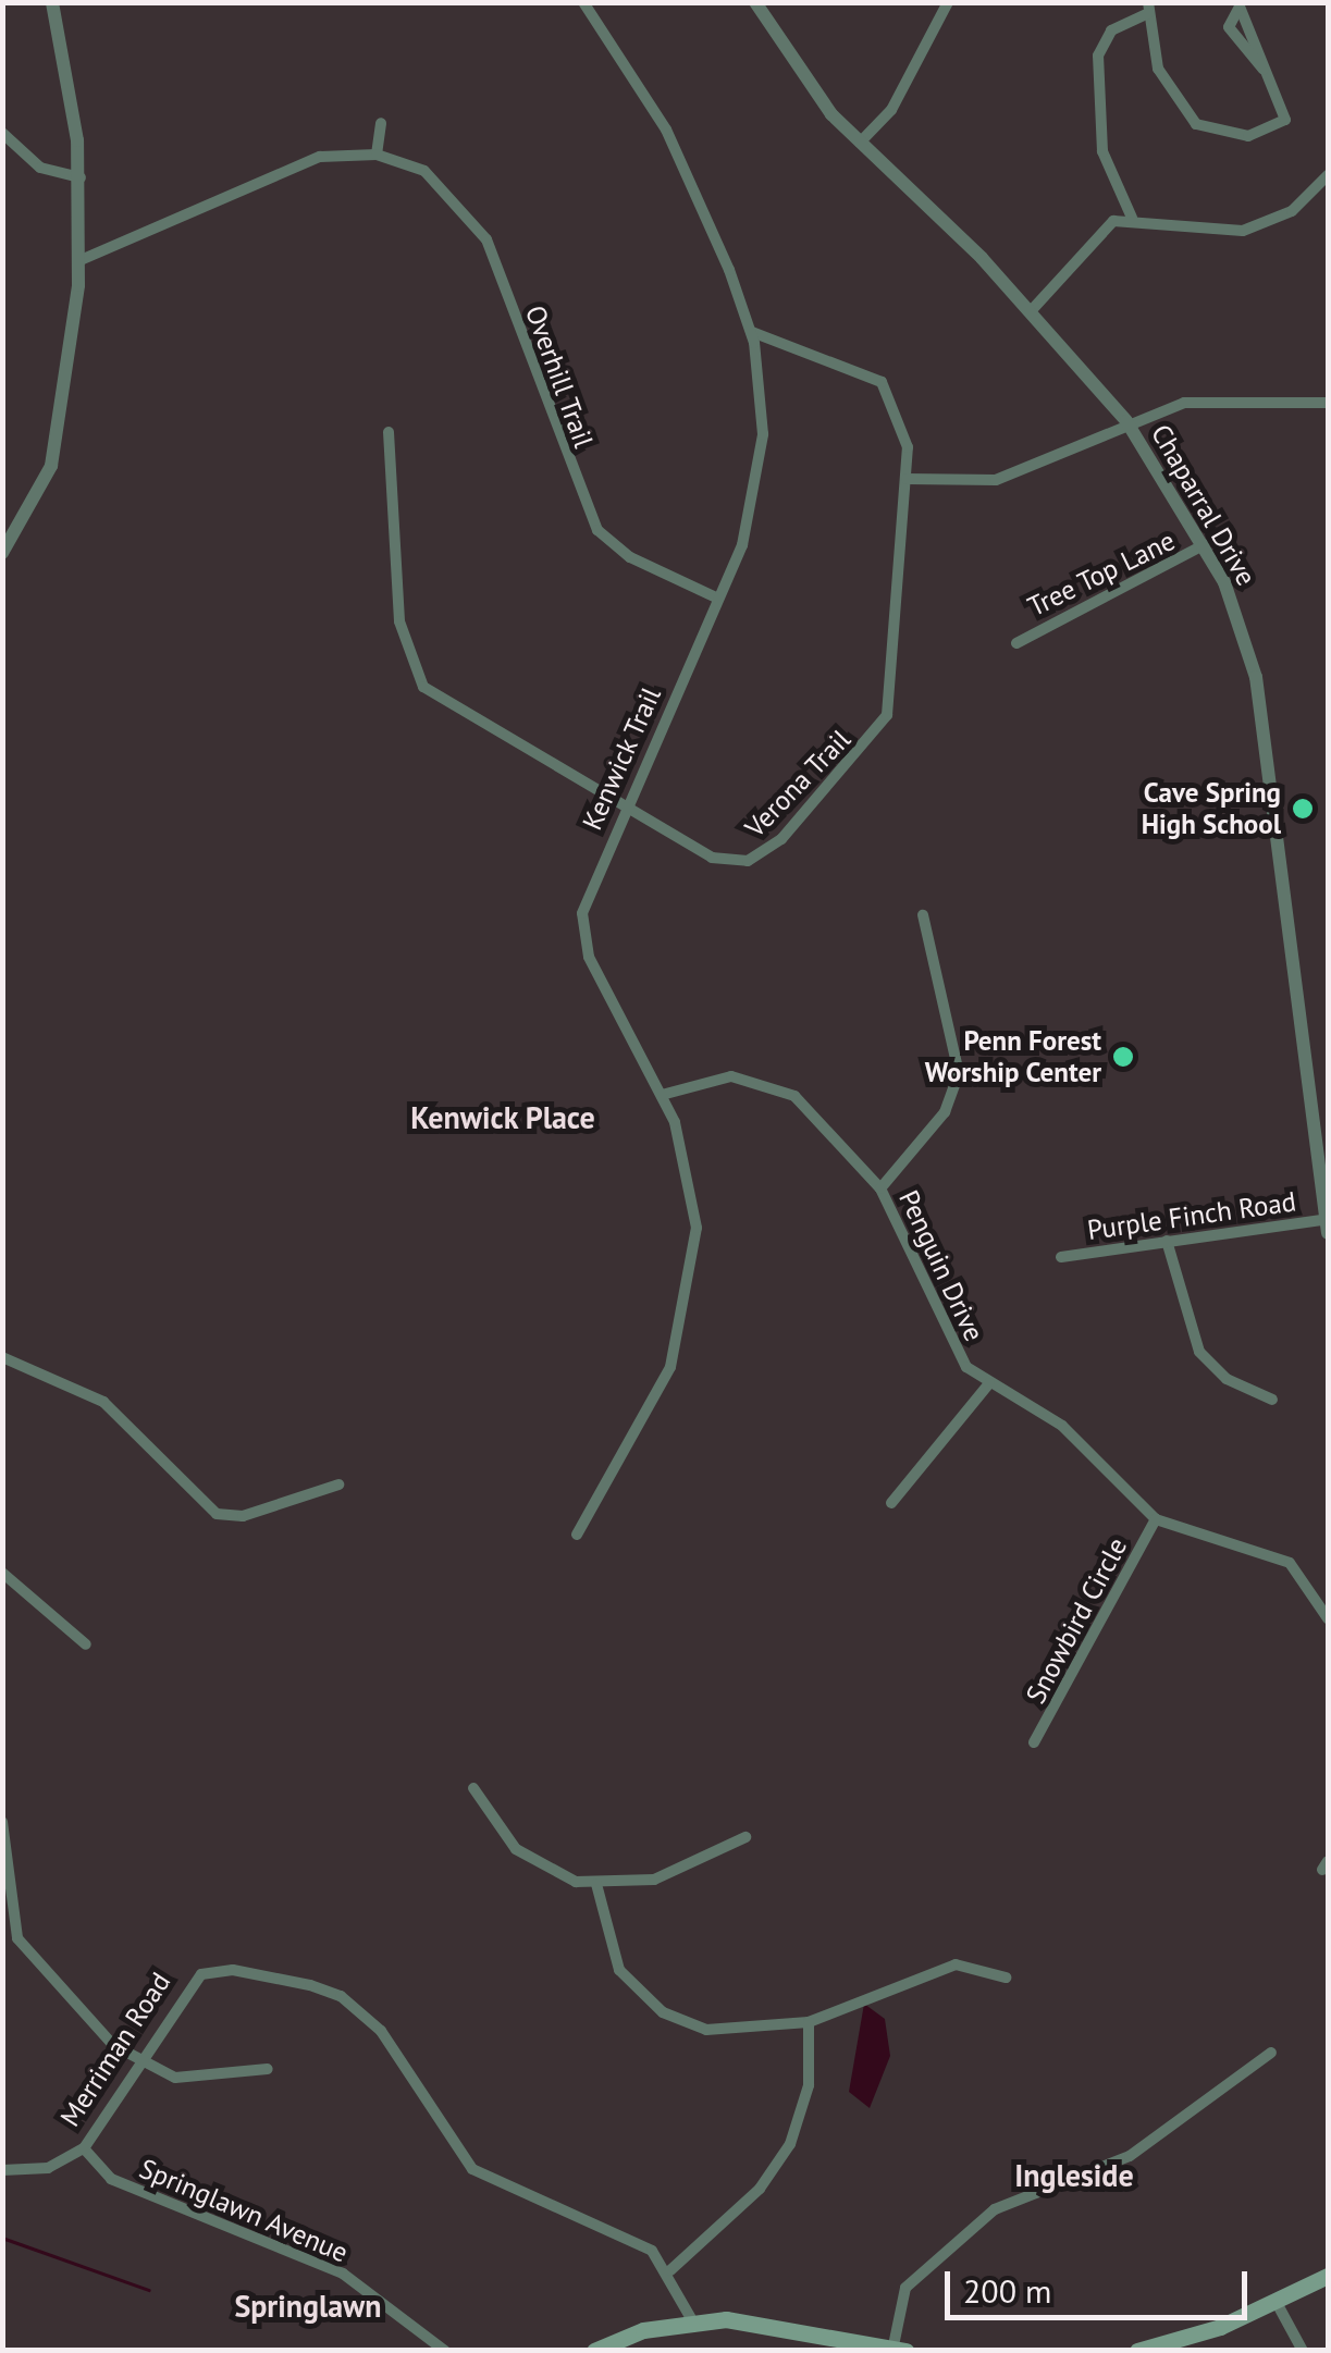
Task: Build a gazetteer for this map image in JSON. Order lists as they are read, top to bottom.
{
  "streets": {
    "street": [
      "Overhill Trail",
      "Chaparral Drive",
      "Tree Top Lane",
      "Kenwick Trail",
      "Verona Trail",
      "Purple Finch Road",
      "Penguin Drive",
      "Snowbird Circle",
      "Merriman Road",
      "Springlawn Avenue"
    ]
  },
  "crossings": [
    ["Overhill Trail", "Kenwick Trail"],
    ["Chaparral Drive", "Tree Top Lane"],
    ["Chaparral Drive", "Purple Finch Road"],
    ["Kenwick Trail", "Verona Trail"],
    ["Kenwick Trail", "Penguin Drive"],
    ["Penguin Drive", "Snowbird Circle"],
    ["Merriman Road", "Springlawn Avenue"]
  ],
  "districts": ["Kenwick Place", "Ingleside", "Springlawn"],
  "places": ["Cave Spring High School", "Penn Forest Worship Center"],
  "scale_bar": "200 m"
}
